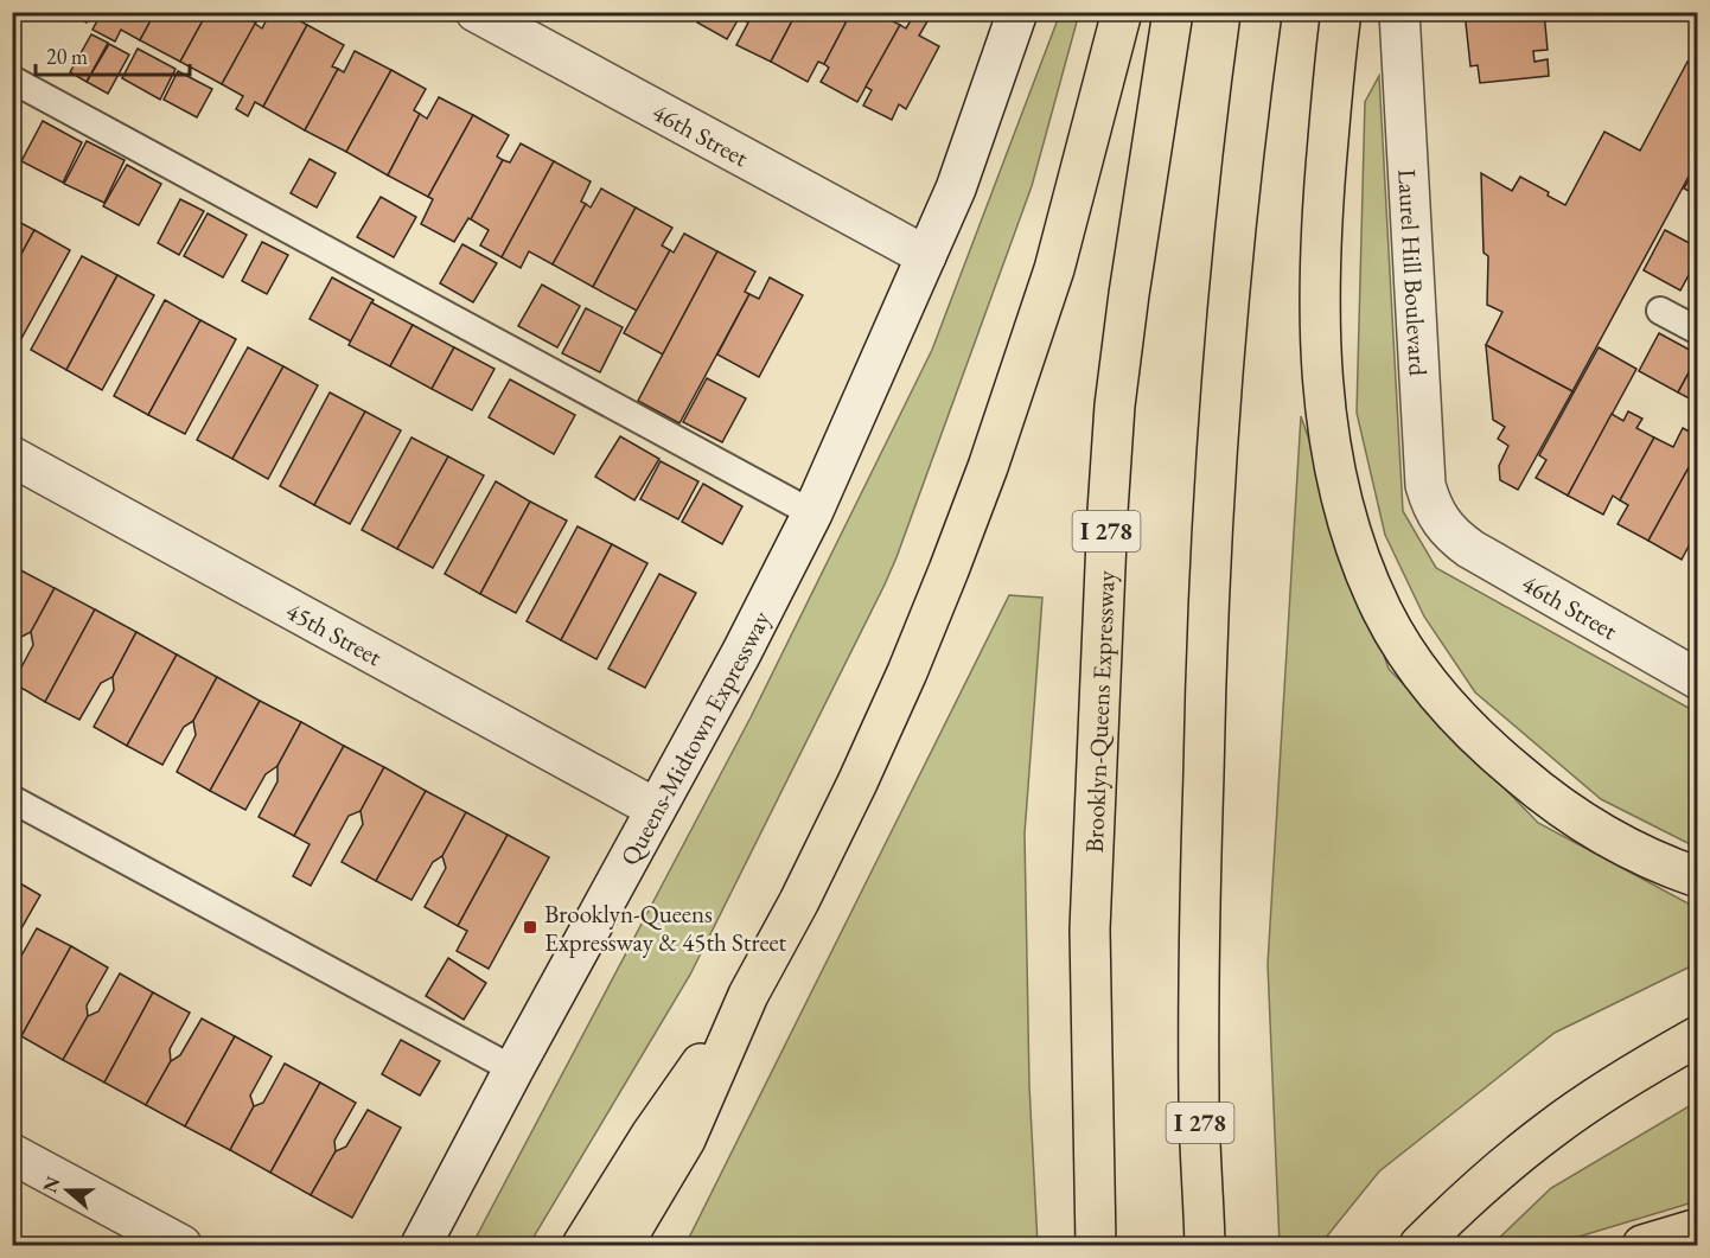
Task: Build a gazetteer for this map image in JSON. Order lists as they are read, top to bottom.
{
  "streets": {
    "highway": ["I 278", "Brooklyn-Queens Expressway"],
    "street": [
      "46th Street",
      "Laurel Hill Boulevard",
      "45th Street",
      "Queens-Midtown Expressway"
    ]
  },
  "crossings": [
    ["46th Street", "Laurel Hill Boulevard"],
    ["46th Street", "Queens-Midtown Expressway"],
    ["45th Street", "Queens-Midtown Expressway"]
  ],
  "places": {
    "transit": ["Brooklyn-Queens Expressway & 45th Street"]
  },
  "scale_bar": "20 m",
  "north": "left"
}
